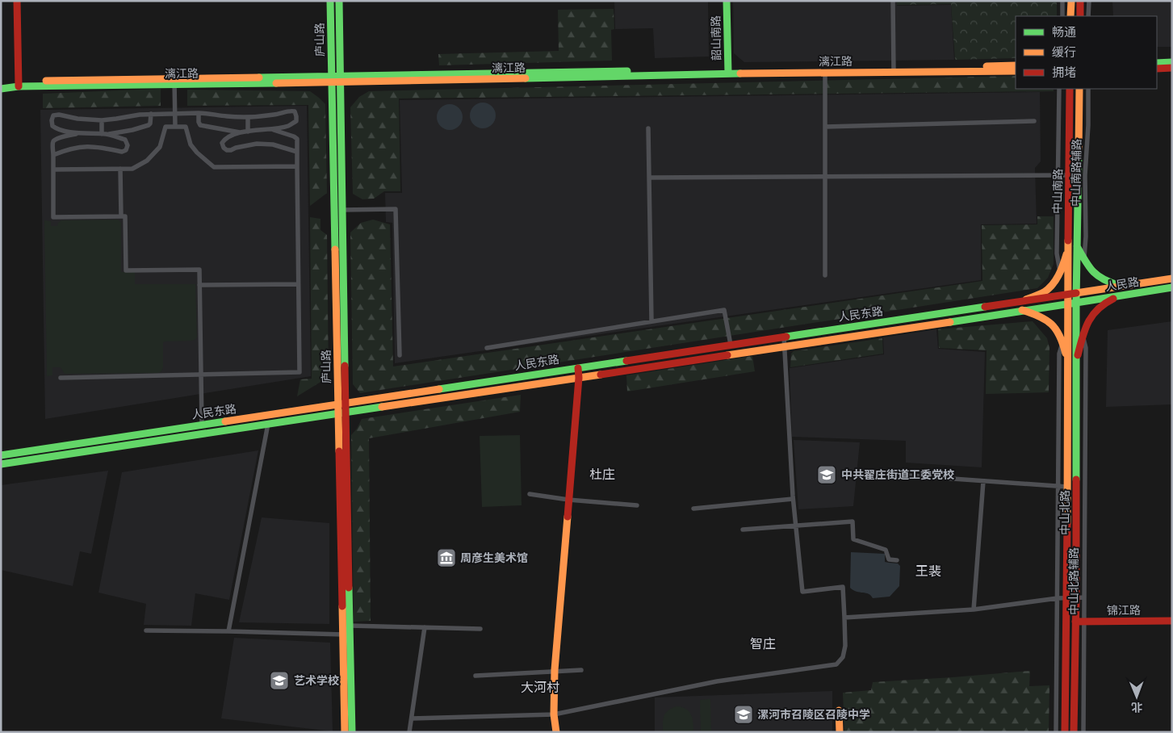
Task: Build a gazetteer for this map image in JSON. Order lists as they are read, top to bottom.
{
  "streets": {
    "main road": [
      "韶山南路",
      "庐山路",
      "漓江路",
      "中山南路",
      "人民路",
      "人民东路",
      "中山北路",
      "锦江路"
    ],
    "street": ["中山南路辅路", "中山北路辅路"]
  },
  "crossings": [
    ["韶山南路", "漓江路"],
    ["庐山路", "漓江路"],
    ["庐山路", "人民东路"],
    ["中山南路辅路", "中山南路"],
    ["中山南路", "人民路"],
    ["中山南路", "人民东路"],
    ["中山南路", "中山北路"],
    ["人民路", "人民东路"],
    ["人民路", "中山北路"],
    ["人民东路", "中山北路"],
    ["中山北路", "中山北路辅路"],
    ["中山北路", "锦江路"],
    ["中山北路辅路", "锦江路"]
  ],
  "districts": [
    "杜庄",
    "王裴",
    "智庄",
    "大河村"
  ],
  "places": {
    "school or university": ["中共翟庄街道工委党校", "艺术学校", "漯河市召陵区召陵中学"],
    "museum": ["周彦生美术馆"]
  },
  "legend": ["畅通", "缓行", "拥堵"],
  "north": "bottom"
}
